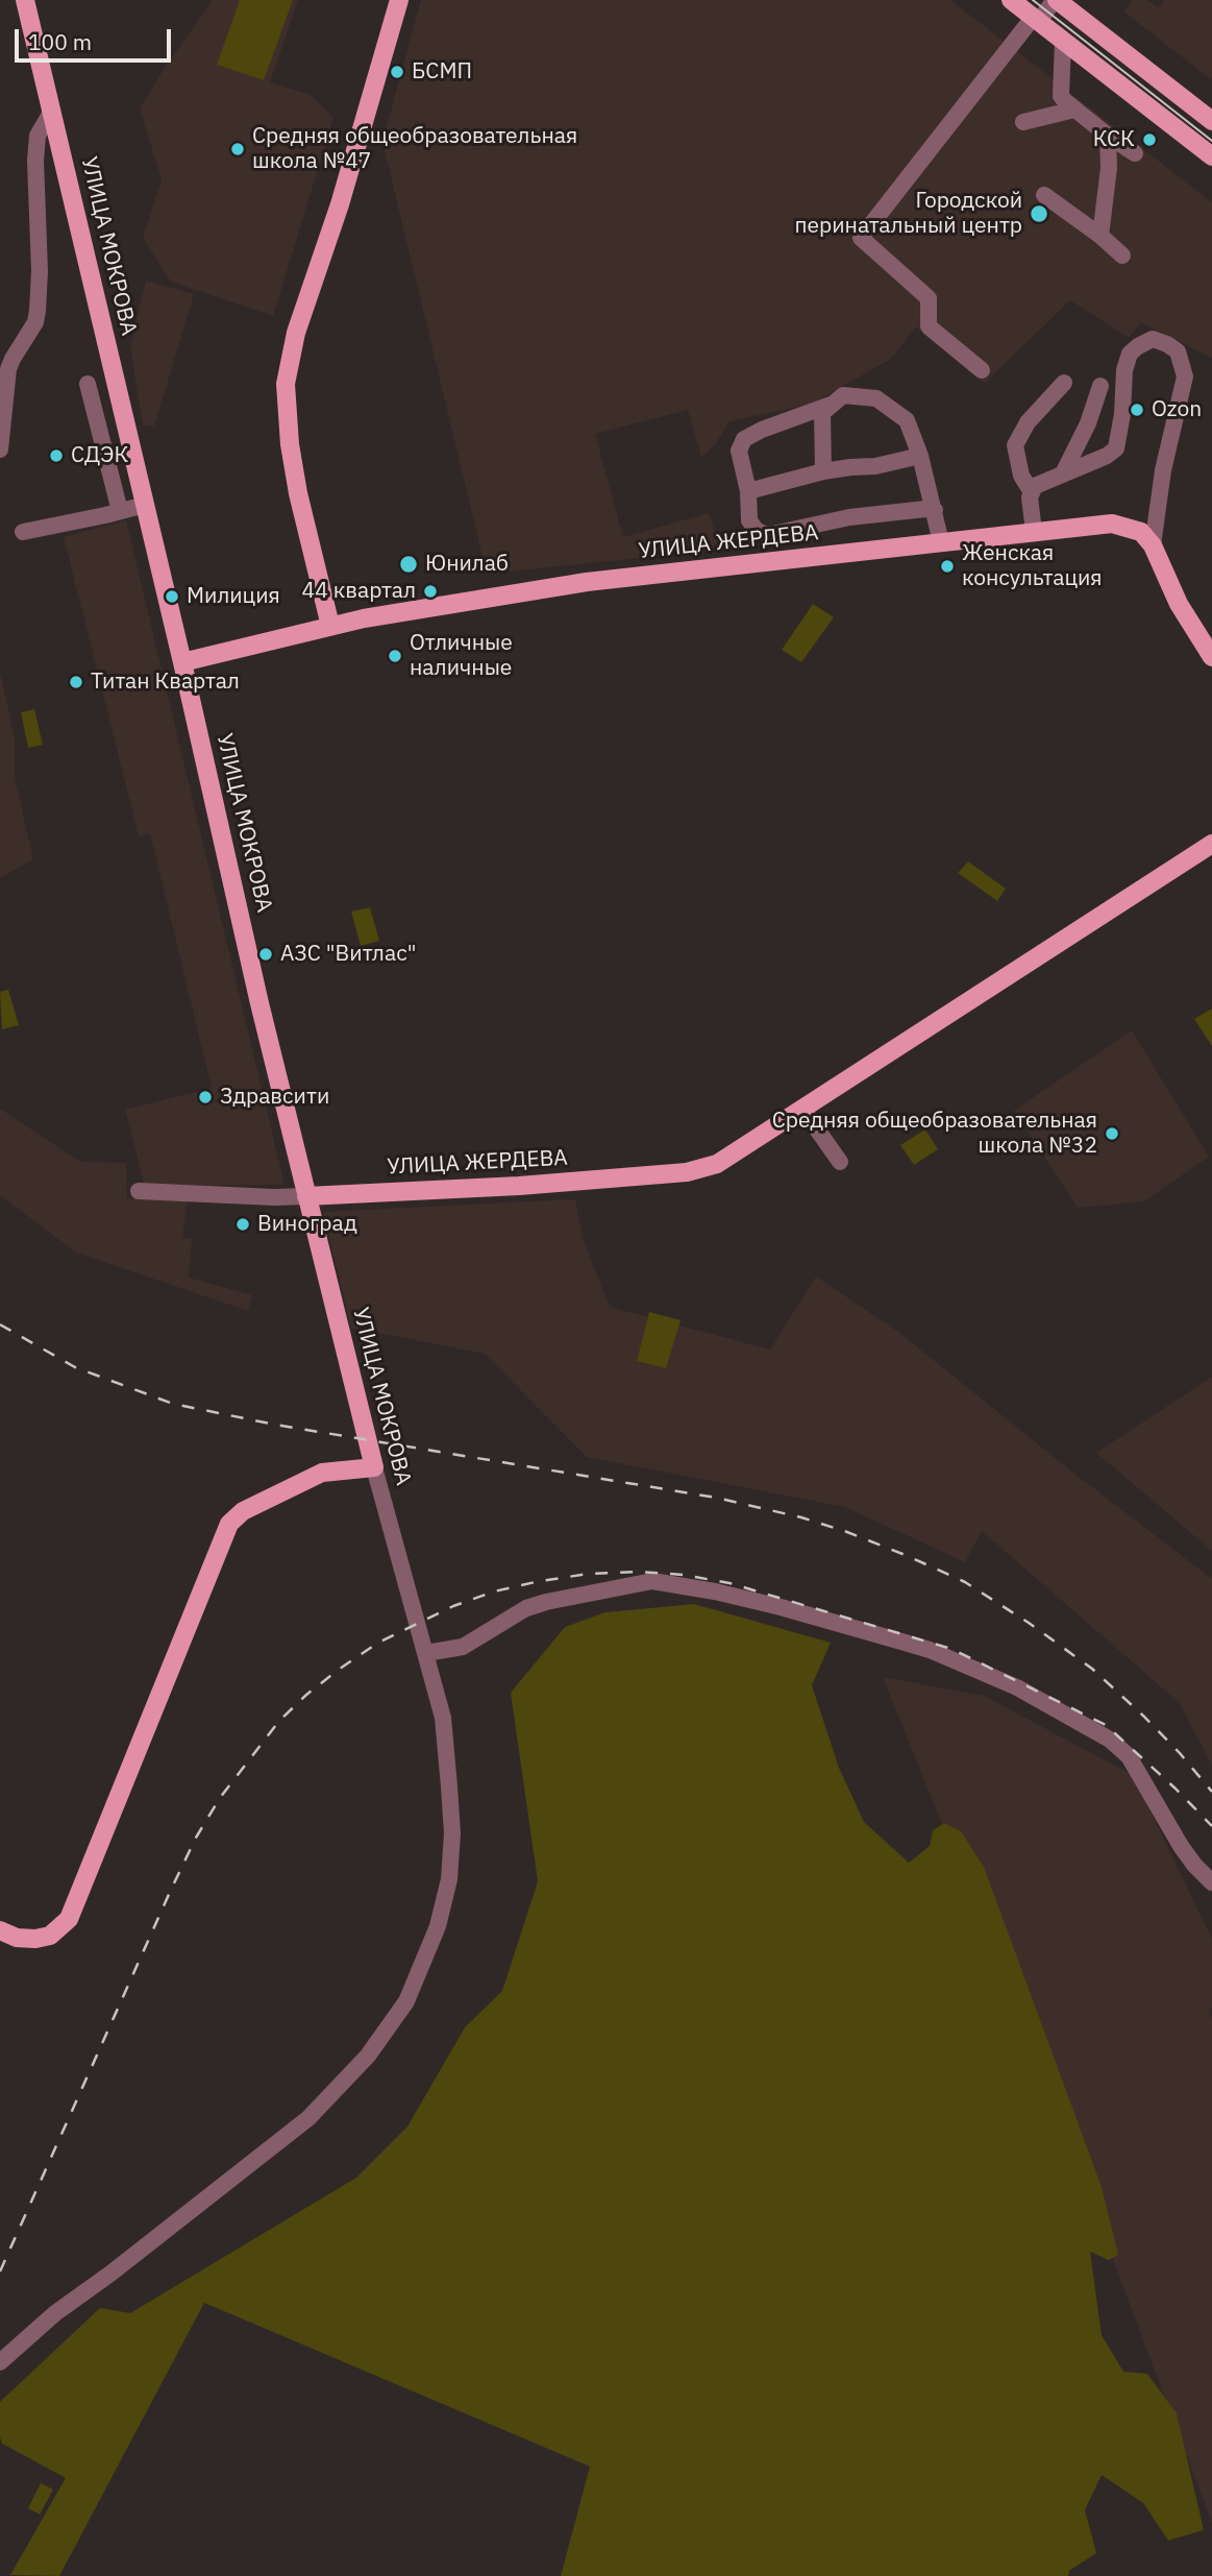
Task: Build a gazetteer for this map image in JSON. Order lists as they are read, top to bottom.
{
  "streets": {
    "main road": ["УЛИЦА МОКРОВА", "УЛИЦА ЖЕРДЕВА"]
  },
  "crossings": [
    ["УЛИЦА МОКРОВА", "УЛИЦА ЖЕРДЕВА"]
  ],
  "places": [
    "БСМП",
    "КСК",
    "Средняя общеобразовательная школа №47",
    "Городской перинатальный центр",
    "Ozon",
    "СДЭК",
    "Юнилаб",
    "Женская консультация",
    "44 квартал",
    "Милиция",
    "Отличные наличные",
    "Титан Квартал",
    "АЗС \"Витлас\"",
    "Здравсити",
    "Средняя общеобразовательная школа №32",
    "Виноград"
  ],
  "scale_bar": "100 m"
}
